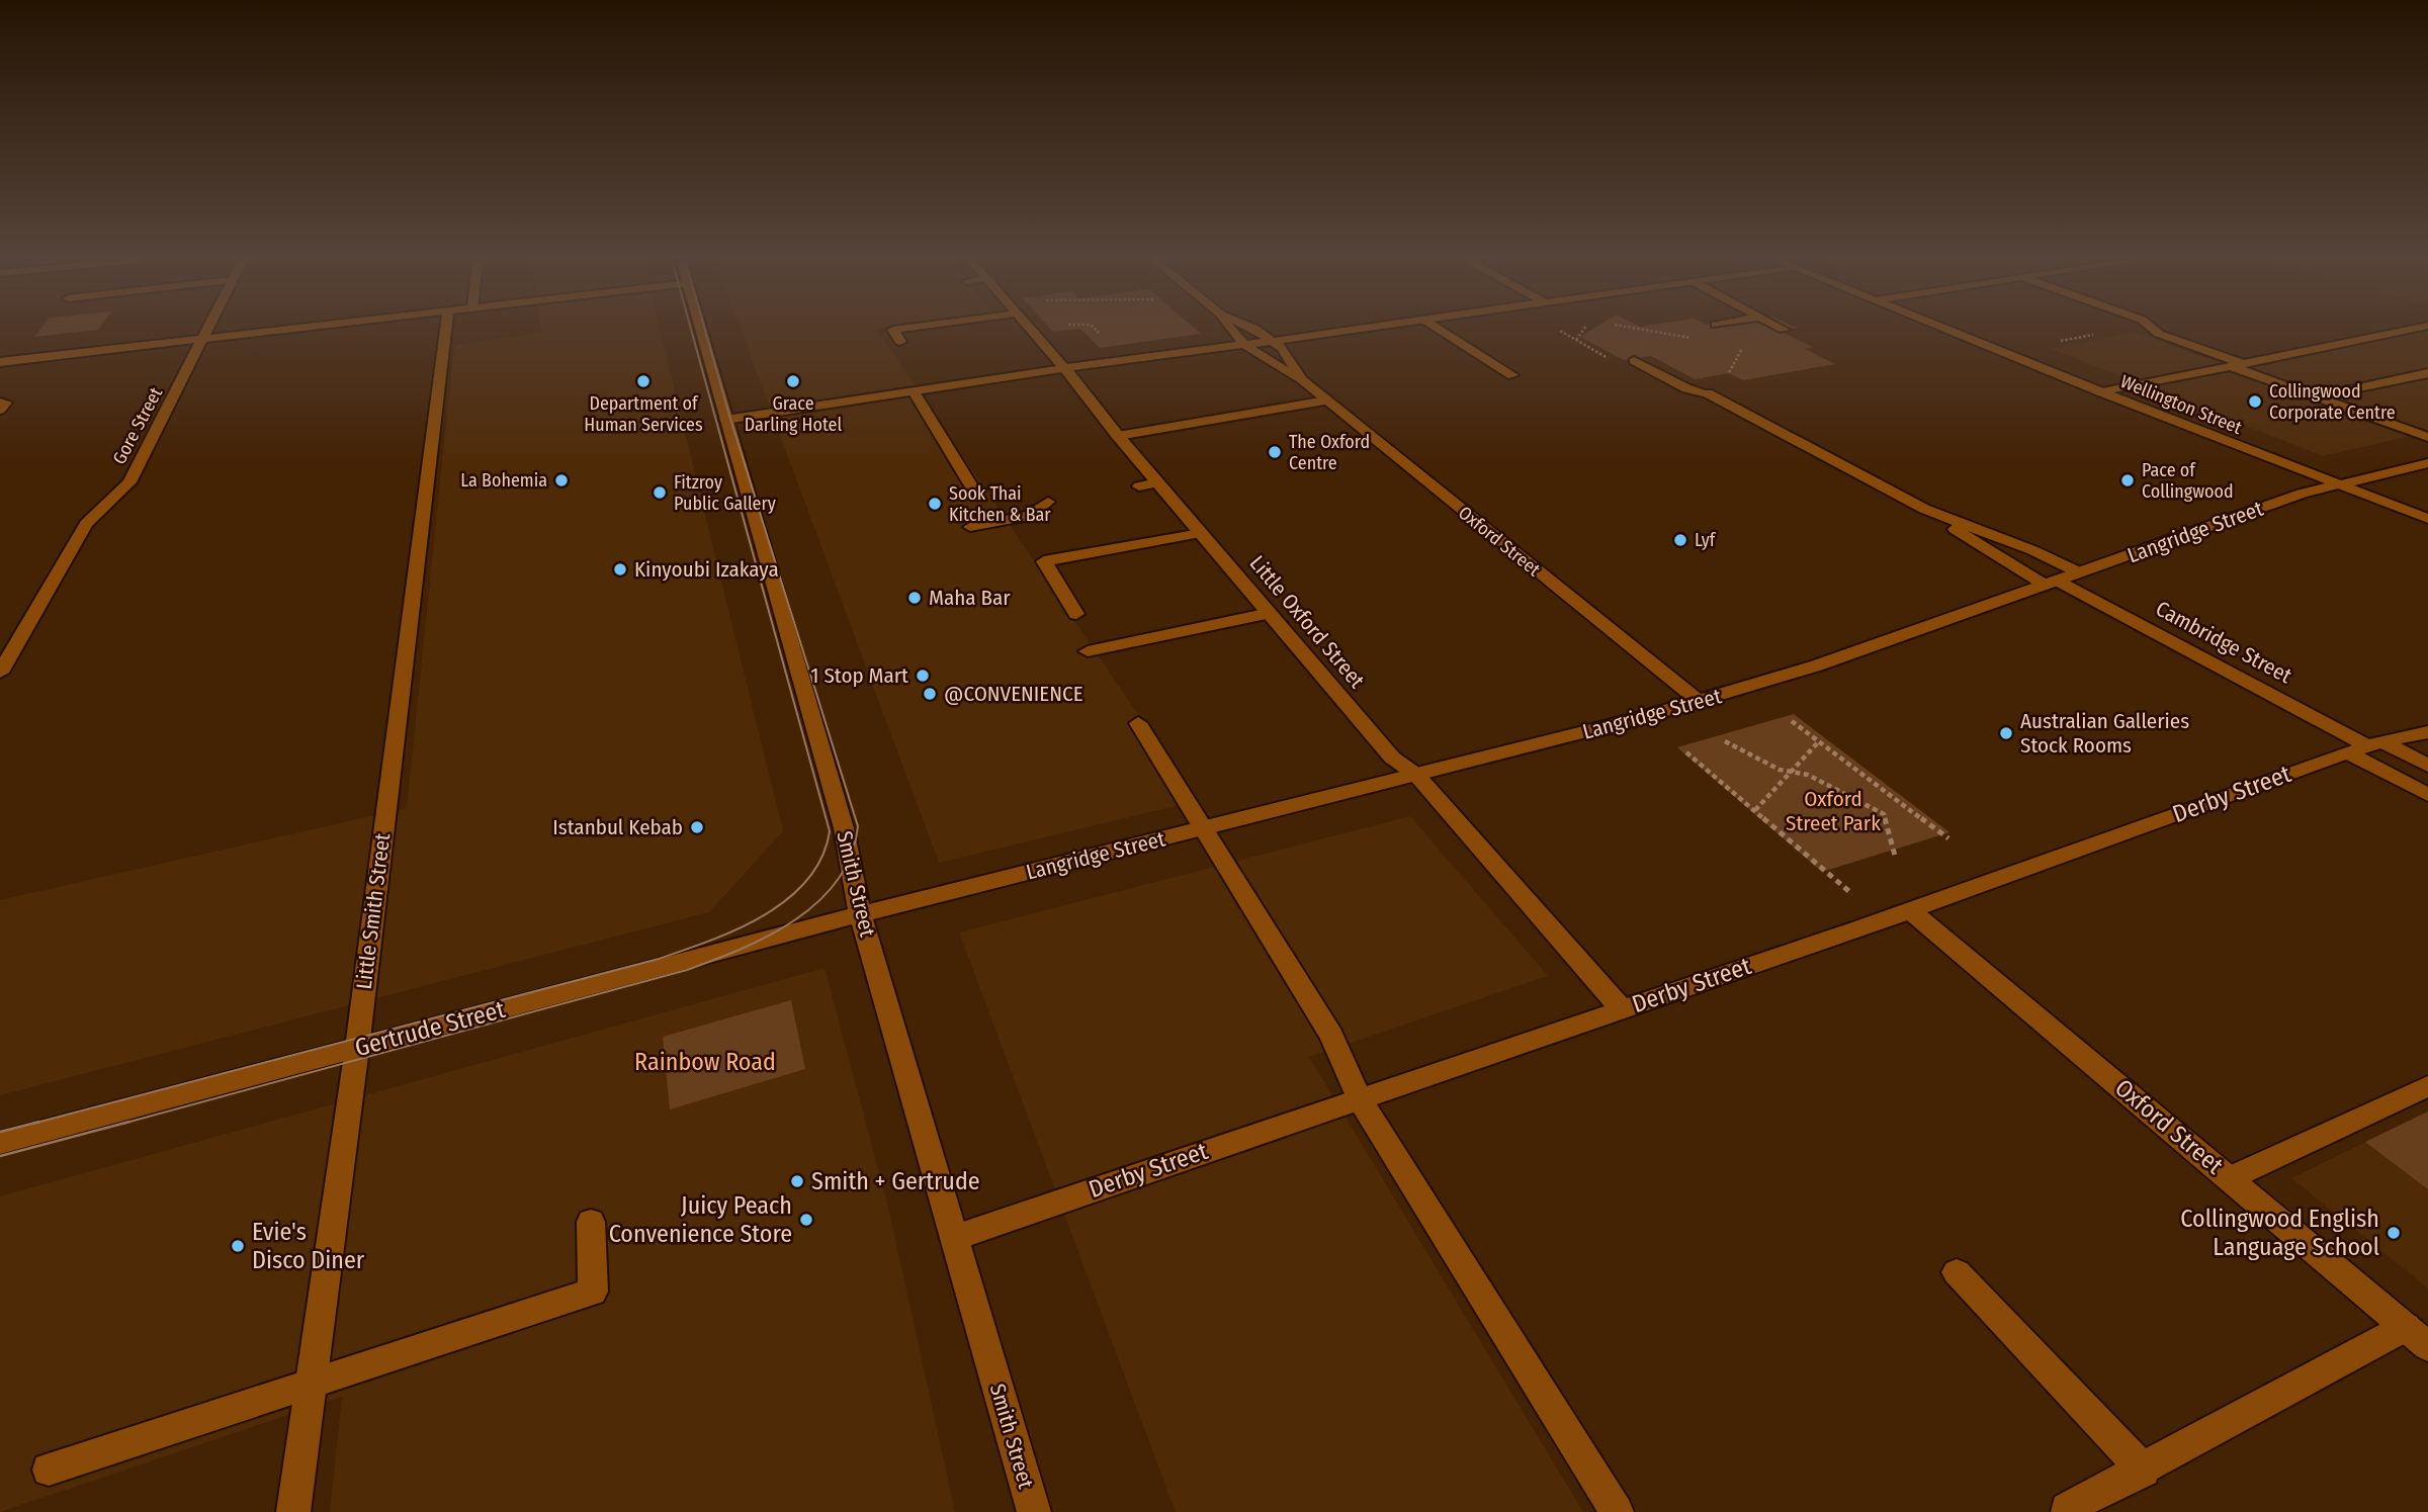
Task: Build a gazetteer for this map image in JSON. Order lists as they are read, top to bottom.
{
  "streets": {
    "street": [
      "Wellington Street",
      "Gore Street",
      "Langridge Street",
      "Oxford Street",
      "Little Oxford Street",
      "Cambridge Street",
      "Derby Street",
      "Smith Street",
      "Little Smith Street",
      "Gertrude Street"
    ]
  },
  "crossings": [
    ["Wellington Street", "Langridge Street"],
    ["Langridge Street", "Oxford Street"],
    ["Langridge Street", "Little Oxford Street"],
    ["Langridge Street", "Cambridge Street"],
    ["Langridge Street", "Smith Street"],
    ["Langridge Street", "Gertrude Street"],
    ["Oxford Street", "Derby Street"],
    ["Little Oxford Street", "Derby Street"],
    ["Cambridge Street", "Derby Street"],
    ["Derby Street", "Smith Street"],
    ["Smith Street", "Gertrude Street"],
    ["Little Smith Street", "Gertrude Street"]
  ],
  "parks": ["Oxford Street Park", "Rainbow Road"],
  "places": [
    "Department of Human Services",
    "Grace Darling Hotel",
    "Collingwood Corporate Centre",
    "The Oxford Centre",
    "La Bohemia",
    "Pace of Collingwood",
    "Fitzroy Public Gallery",
    "Sook Thai Kitchen & Bar",
    "Lyf",
    "Kinyoubi Izakaya",
    "Maha Bar",
    "1 Stop Mart",
    "@CONVENIENCE",
    "Australian Galleries Stock Rooms",
    "Istanbul Kebab",
    "Smith + Gertrude",
    "Juicy Peach Convenience Store",
    "Collingwood English Language School",
    "Evie's Disco Diner"
  ]
}
